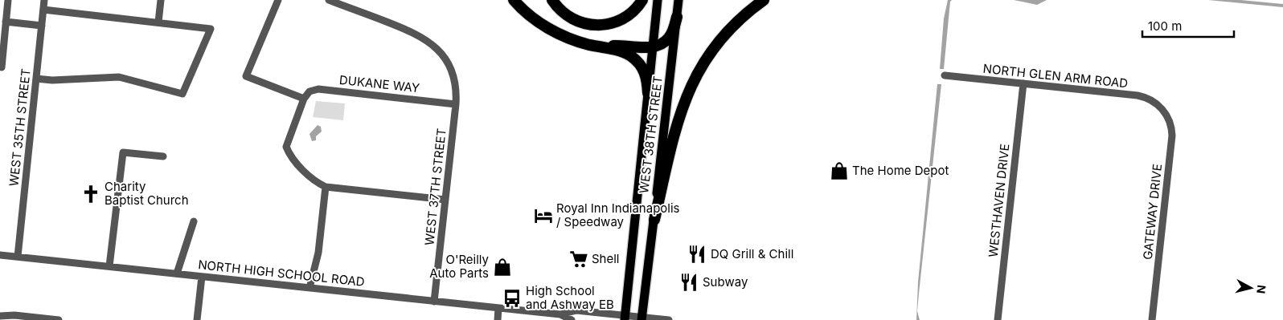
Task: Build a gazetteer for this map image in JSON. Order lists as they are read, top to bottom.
{
  "streets": {
    "main road": ["WEST 38TH STREET"],
    "street": [
      "NORTH GLEN ARM ROAD",
      "DUKANE WAY",
      "WEST 35TH STREET",
      "WEST 37TH STREET",
      "WESTHAVEN DRIVE",
      "GATEWAY DRIVE",
      "NORTH HIGH SCHOOL ROAD"
    ]
  },
  "crossings": [
    ["NORTH GLEN ARM ROAD", "WESTHAVEN DRIVE"],
    ["NORTH GLEN ARM ROAD", "GATEWAY DRIVE"],
    ["DUKANE WAY", "WEST 37TH STREET"],
    ["WEST 35TH STREET", "NORTH HIGH SCHOOL ROAD"],
    ["WEST 38TH STREET", "NORTH HIGH SCHOOL ROAD"],
    ["WEST 37TH STREET", "NORTH HIGH SCHOOL ROAD"]
  ],
  "places": {
    "shop": ["The Home Depot", "O'Reilly Auto Parts"],
    "church": ["Charity Baptist Church"],
    "hotel": ["Royal Inn Indianapolis / Speedway"],
    "restaurant": ["DQ Grill & Chill", "Subway"],
    "supermarket": ["Shell"],
    "bus stop": ["High School and Ashway EB"]
  },
  "scale_bar": "100 m",
  "north": "right"
}
